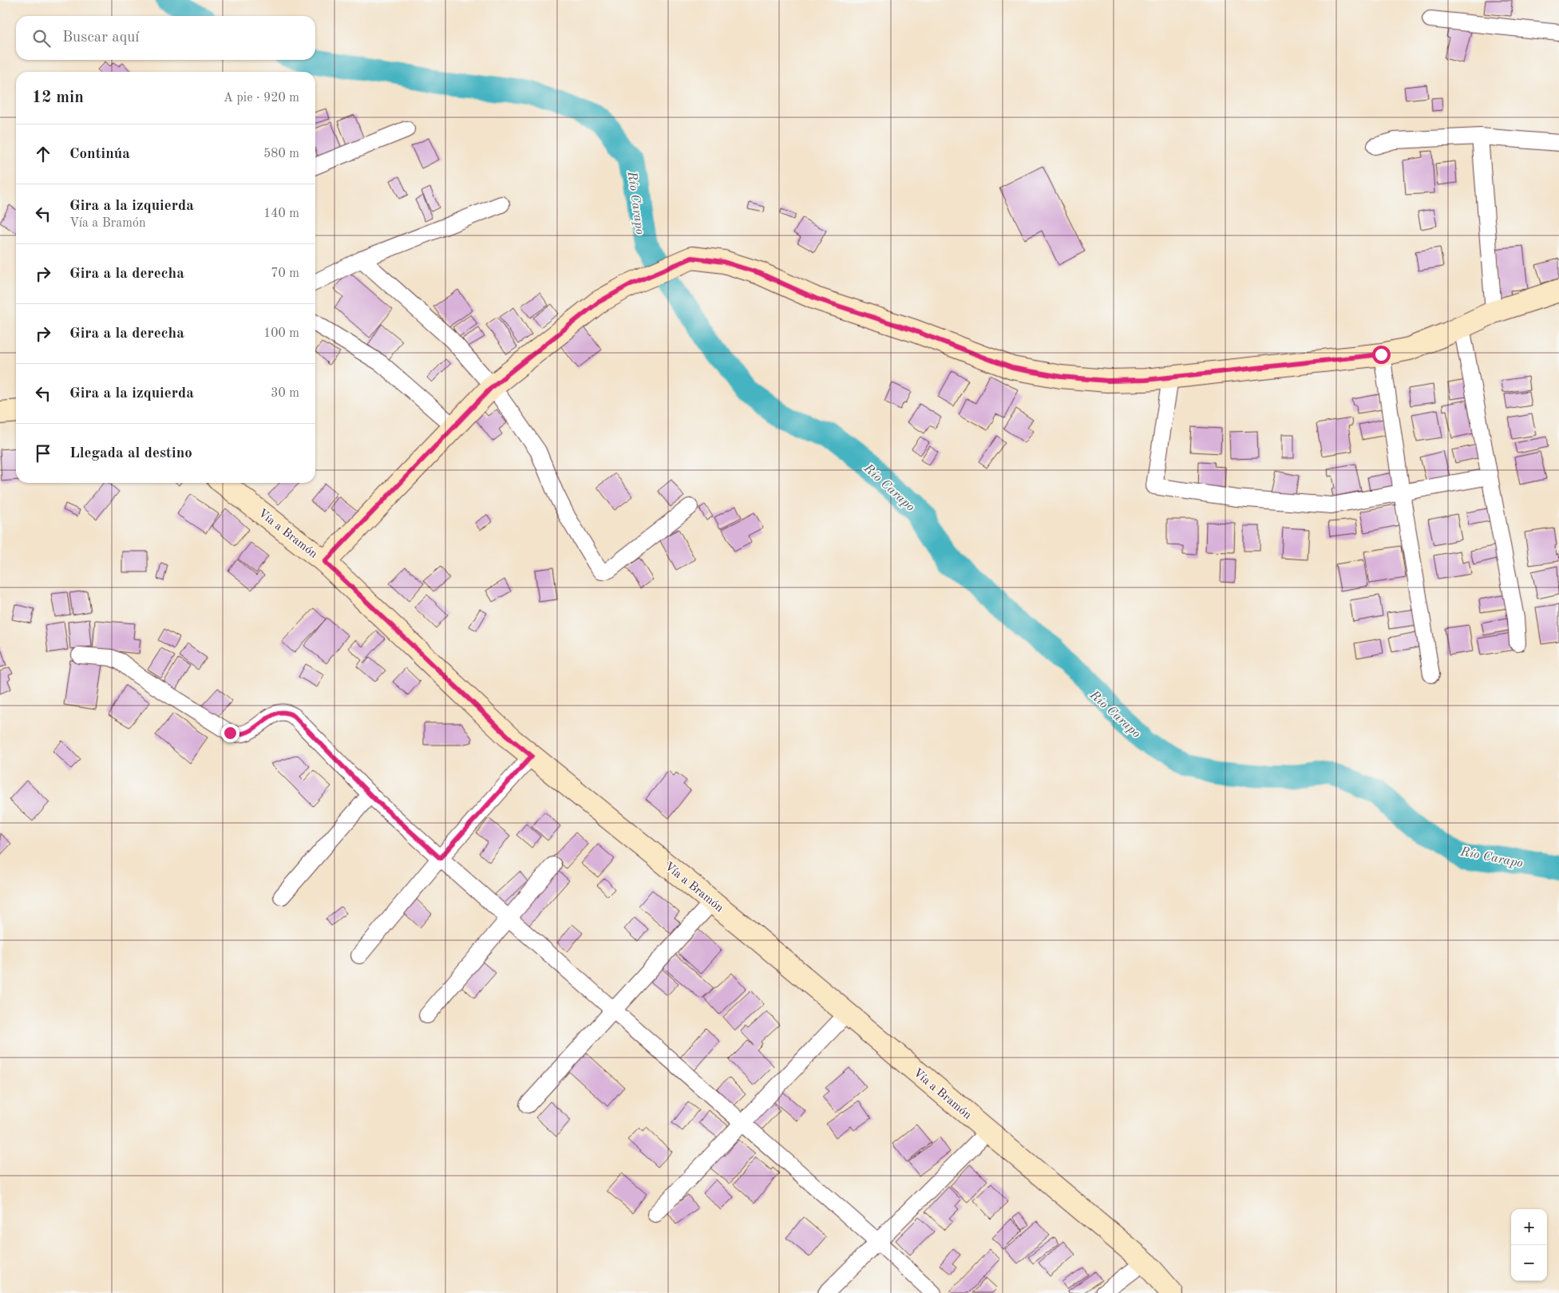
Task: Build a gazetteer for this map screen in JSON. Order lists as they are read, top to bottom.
{
  "streets": {
    "street": ["Vía a Bramón"]
  },
  "water": ["Río Carapo"],
  "page": {
    "search": "Buscar aquí",
    "heading": ["12 min", "A pie · 920 m"],
    "list": [
      ["Continúa", "580 m"],
      ["Gira a la izquierda", "Vía a Bramón", "140 m"],
      ["Gira a la derecha", "70 m"],
      ["Gira a la derecha", "100 m"],
      ["Gira a la izquierda", "30 m"],
      "Llegada al destino"
    ],
    "map_buttons": ["+", "−"]
  }
}
